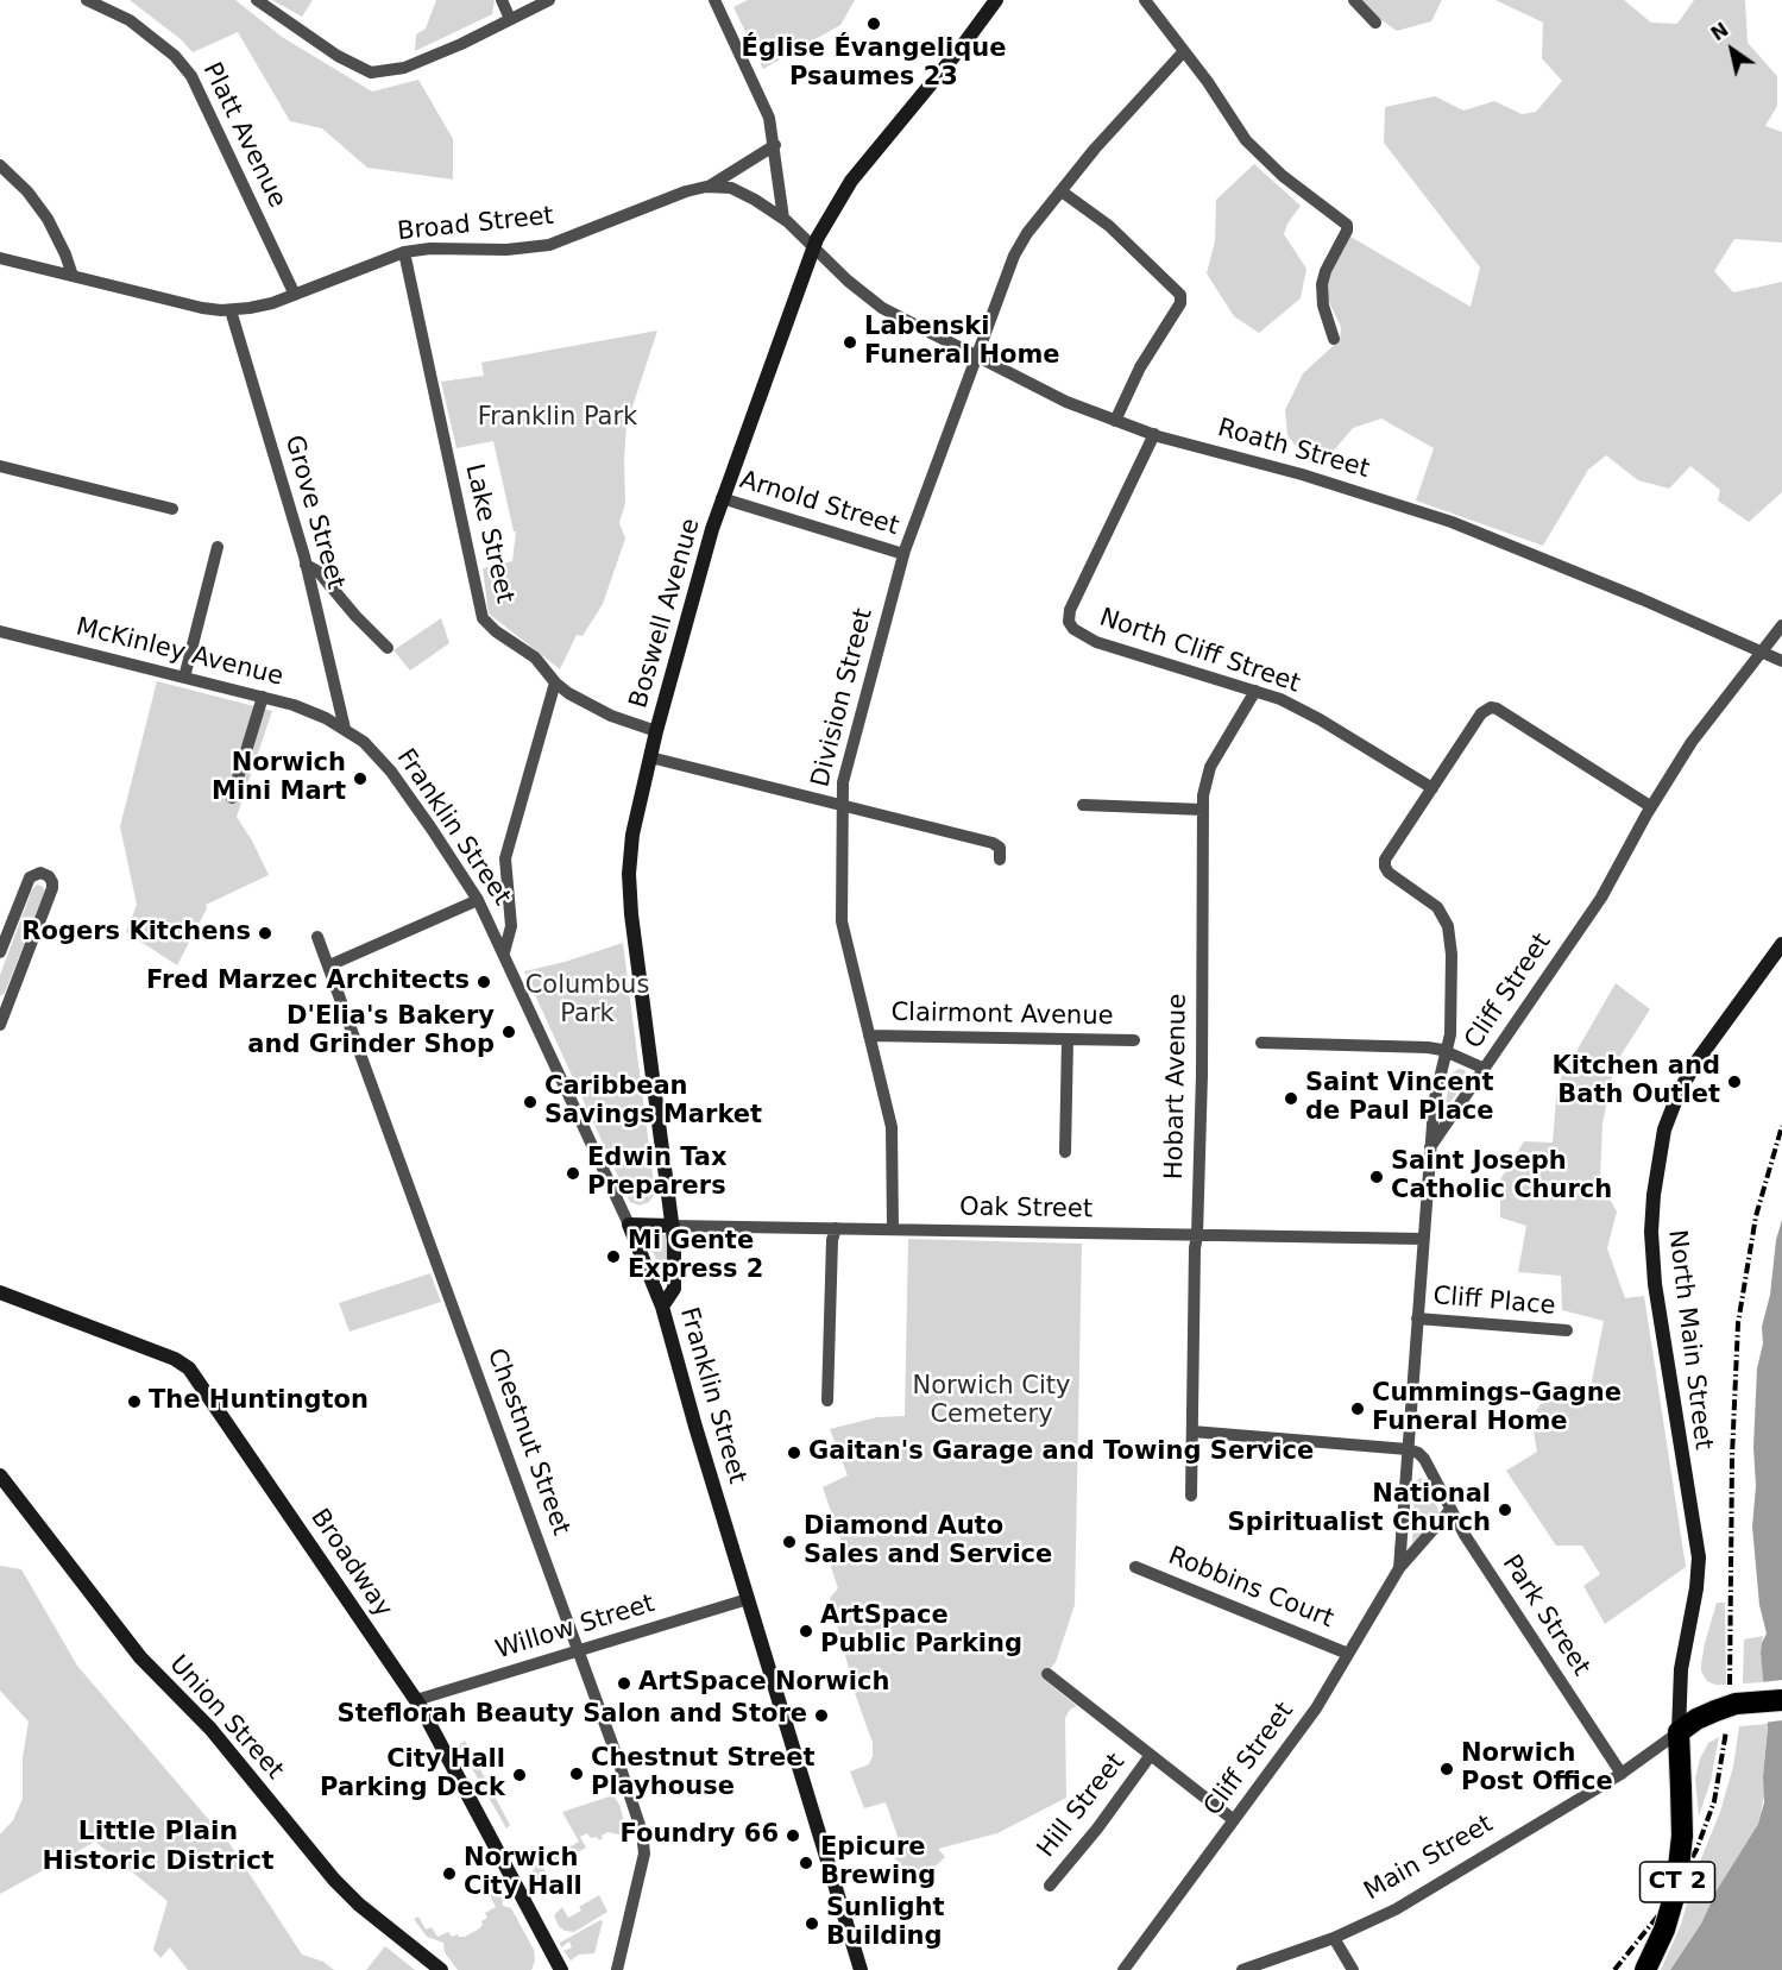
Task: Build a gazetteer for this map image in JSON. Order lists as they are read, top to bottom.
{
  "streets": {
    "highway": ["Main Street", "CT 2"],
    "main road": [
      "Boswell Avenue",
      "Franklin Street",
      "Oak Street",
      "North Main Street",
      "Broadway",
      "Union Street"
    ],
    "street": [
      "Platt Avenue",
      "Broad Street",
      "Roath Street",
      "Arnold Street",
      "Grove Street",
      "Lake Street",
      "North Cliff Street",
      "McKinley Avenue",
      "Division Street",
      "Cliff Street",
      "Clairmont Avenue",
      "Hobart Avenue",
      "Cliff Place",
      "Chestnut Street",
      "Robbins Court",
      "Park Street",
      "Willow Street",
      "Hill Street"
    ]
  },
  "crossings": [
    ["Platt Avenue", "Broad Street"],
    ["Broad Street", "Roath Street"],
    ["Broad Street", "Grove Street"],
    ["Broad Street", "Lake Street"],
    ["Broad Street", "Boswell Avenue"],
    ["Roath Street", "Boswell Avenue"],
    ["Roath Street", "North Cliff Street"],
    ["Roath Street", "Division Street"],
    ["Roath Street", "Cliff Street"],
    ["Arnold Street", "Boswell Avenue"],
    ["Arnold Street", "Division Street"],
    ["Grove Street", "McKinley Avenue"],
    ["Grove Street", "Franklin Street"],
    ["Lake Street", "Boswell Avenue"],
    ["Boswell Avenue", "Franklin Street"],
    ["Boswell Avenue", "Oak Street"],
    ["North Cliff Street", "Hobart Avenue"],
    ["McKinley Avenue", "Franklin Street"],
    ["Division Street", "Clairmont Avenue"],
    ["Division Street", "Oak Street"],
    ["Franklin Street", "Oak Street"],
    ["Franklin Street", "Willow Street"],
    ["Cliff Street", "Oak Street"],
    ["Cliff Street", "Cliff Place"],
    ["Cliff Street", "Robbins Court"],
    ["Cliff Street", "Park Street"],
    ["Hobart Avenue", "Oak Street"],
    ["North Main Street", "Main Street"],
    ["North Main Street", "CT 2"],
    ["Chestnut Street", "Willow Street"],
    ["Broadway", "Willow Street"],
    ["Park Street", "Main Street"],
    ["Main Street", "CT 2"]
  ],
  "districts": ["Little Plain Historic District"],
  "parks": ["Franklin Park", "Columbus Park", "Norwich City Cemetery"],
  "places": [
    "Église Évangelique Psaumes 23",
    "Labenski Funeral Home",
    "Norwich Mini Mart",
    "Rogers Kitchens",
    "Fred Marzec Architects",
    "D'Elia's Bakery and Grinder Shop",
    "Kitchen and Bath Outlet",
    "Saint Vincent de Paul Place",
    "Caribbean Savings Market",
    "Edwin Tax Preparers",
    "Saint Joseph Catholic Church",
    "Mi Gente Express 2",
    "The Huntington",
    "Cummings–Gagne Funeral Home",
    "Gaitan's Garage and Towing Service",
    "National Spiritualist Church",
    "Diamond Auto Sales and Service",
    "ArtSpace Public Parking",
    "ArtSpace Norwich",
    "Steflorah Beauty Salon and Store",
    "Norwich Post Office",
    "Chestnut Street Playhouse",
    "City Hall Parking Deck",
    "Foundry 66",
    "Epicure Brewing",
    "Norwich City Hall",
    "Sunlight Building"
  ],
  "north": "top left"
}
